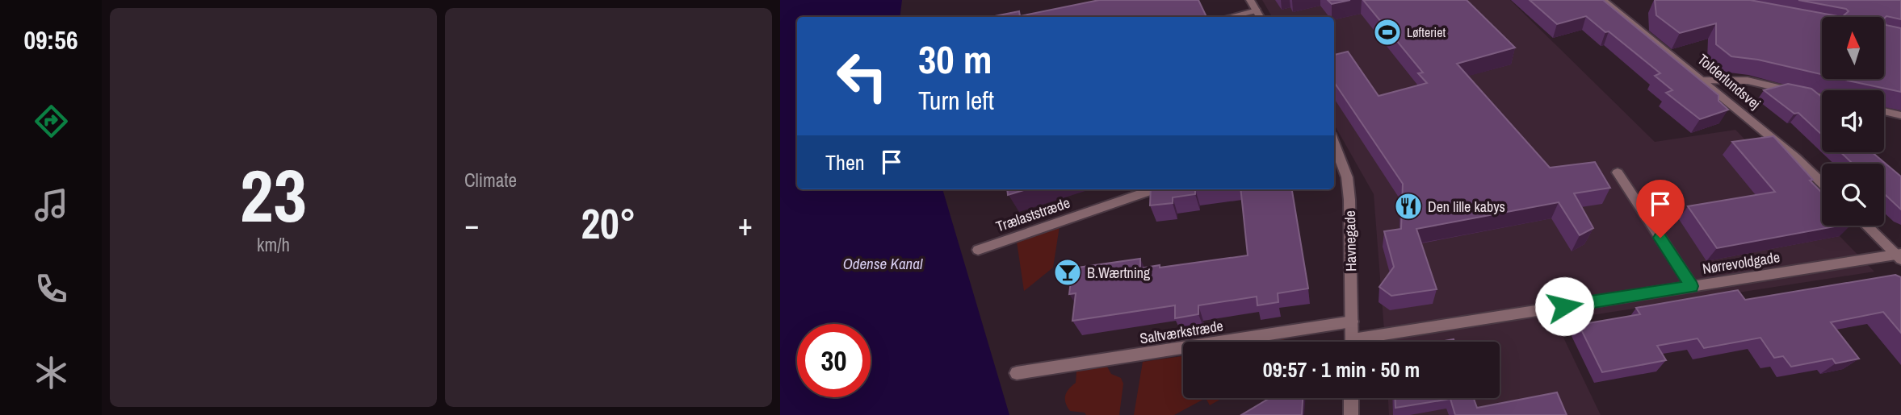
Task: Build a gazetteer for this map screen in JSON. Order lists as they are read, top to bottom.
{
  "streets": {
    "street": [
      "Tolderlundsvej",
      "Trælaststræde",
      "Havnegade",
      "Nørrevoldgade",
      "Saltværkstræde"
    ]
  },
  "crossings": [
    ["Havnegade", "Saltværkstræde"]
  ],
  "water": ["Odense Kanal"],
  "places": {
    "sports": ["Løfteriet"],
    "restaurant": ["Den lille kabys"],
    "bar": ["B.Wærtning"]
  },
  "north": "top",
  "page": {
    "tabs": "09:56",
    "tile": [
      ["23", "km/h"],
      "Climate"
    ],
    "turn": ["30 m", "Turn left"],
    "then": "Then",
    "heat": ["−", "20°", "+"],
    "limit": "30",
    "trip": "09:57 · 1 min · 50 m"
  }
}
